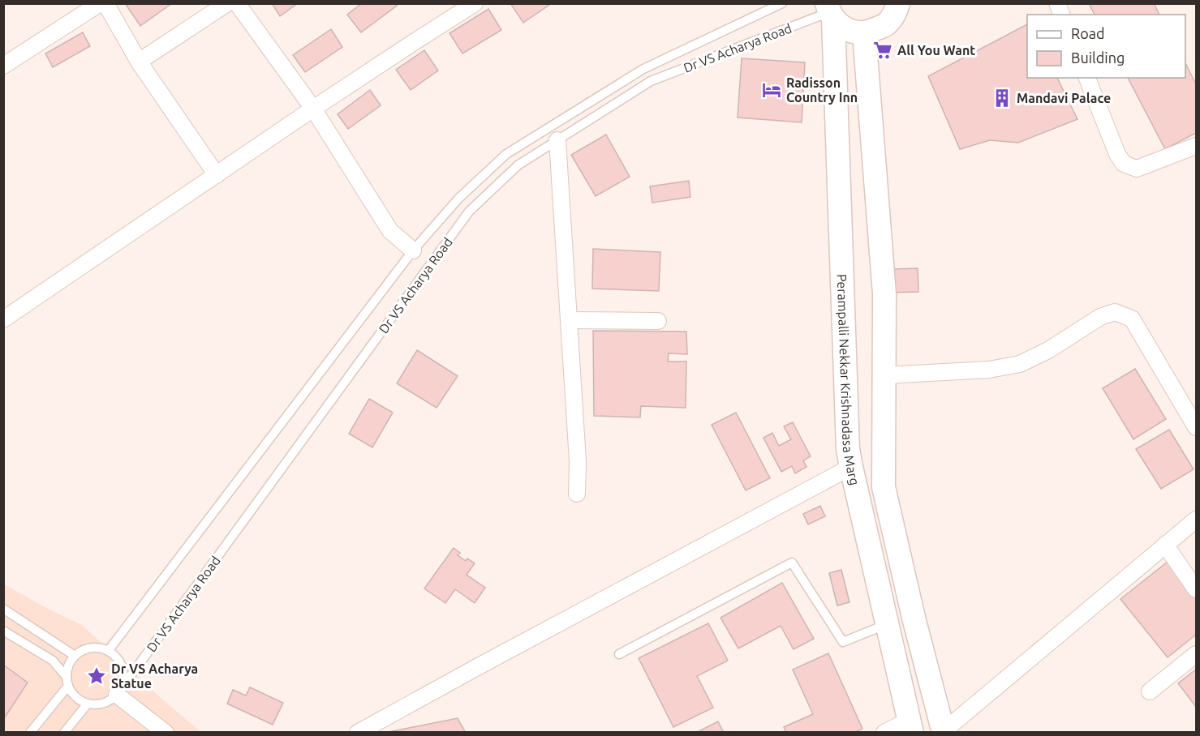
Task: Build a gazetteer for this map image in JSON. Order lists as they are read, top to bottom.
{
  "streets": {
    "main road": ["Perampalli Nekkar Krishnadasa Marg"],
    "lane": ["Dr VS Acharya Road"]
  },
  "crossings": [
    ["Dr VS Acharya Road", "Perampalli Nekkar Krishnadasa Marg"]
  ],
  "places": {
    "supermarket": ["All You Want"],
    "hotel": ["Radisson Country Inn"],
    "building": ["Mandavi Palace"],
    "place": ["Dr VS Acharya Statue"]
  },
  "legend": ["Road", "Building"]
}
